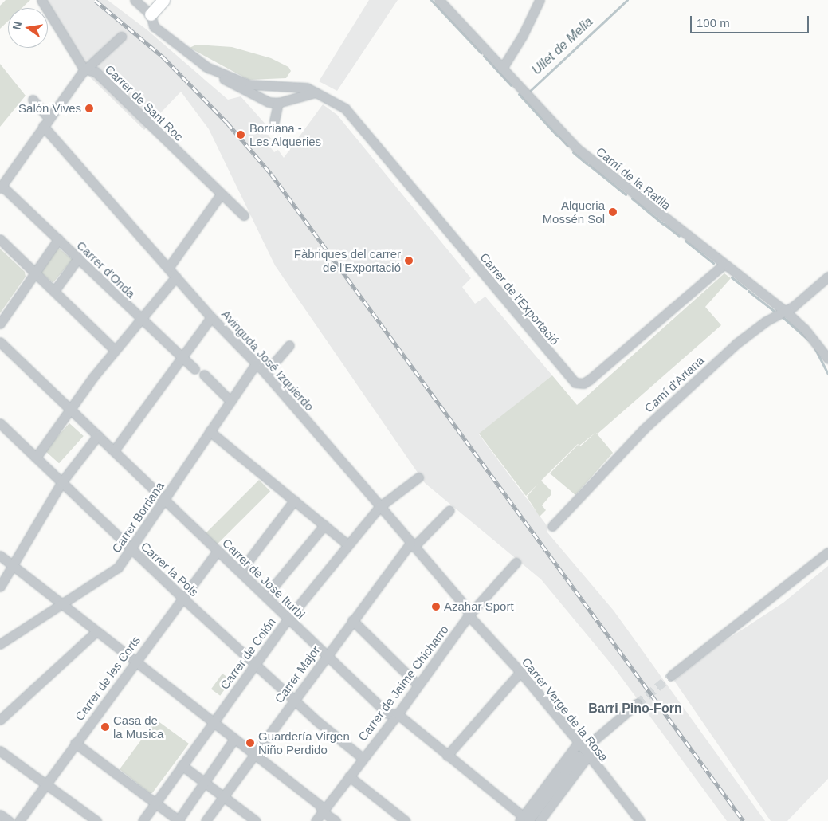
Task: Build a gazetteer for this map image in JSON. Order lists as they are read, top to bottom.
{
  "streets": {
    "street": [
      "Carrer de Sant Roc",
      "Camí de la Ratlla",
      "Carrer d'Onda",
      "Carrer de l'Exportació",
      "Avinguda José Izquierdo",
      "Camí d'Artana",
      "Carrer Borriana",
      "Carrer la Pols",
      "Carrer de José Iturbi",
      "Carrer de Colón",
      "Carrer Major",
      "Carrer de les Corts",
      "Carrer de Jaime Chicharro",
      "Carrer Verge de la Rosa"
    ]
  },
  "crossings": [
    ["Camí de la Ratlla", "Carrer de l'Exportació"],
    ["Camí de la Ratlla", "Camí d'Artana"],
    ["Avinguda José Izquierdo", "Carrer Borriana"],
    ["Avinguda José Izquierdo", "Carrer de Colón"],
    ["Avinguda José Izquierdo", "Carrer Major"],
    ["Avinguda José Izquierdo", "Carrer de Jaime Chicharro"],
    ["Avinguda José Izquierdo", "Carrer Verge de la Rosa"],
    ["Carrer Borriana", "Carrer la Pols"],
    ["Carrer Borriana", "Carrer de José Iturbi"],
    ["Carrer la Pols", "Carrer de Colón"],
    ["Carrer la Pols", "Carrer Major"],
    ["Carrer la Pols", "Carrer de les Corts"],
    ["Carrer la Pols", "Carrer de Jaime Chicharro"],
    ["Carrer de José Iturbi", "Carrer de Colón"],
    ["Carrer de José Iturbi", "Carrer Major"],
    ["Carrer de José Iturbi", "Carrer de les Corts"],
    ["Carrer de José Iturbi", "Carrer de Jaime Chicharro"],
    ["Carrer de Jaime Chicharro", "Carrer Verge de la Rosa"]
  ],
  "districts": ["Barri Pino-Forn"],
  "water": ["Ullet de Melia"],
  "places": [
    "Salón Vives",
    "Borriana - Les Alqueries",
    "Alqueria Mossén Sol",
    "Fàbriques del carrer de l'Exportació",
    "Azahar Sport",
    "Casa de la Musica",
    "Guardería Virgen Niño Perdido"
  ],
  "scale_bar": "100 m",
  "north": "left"
}
